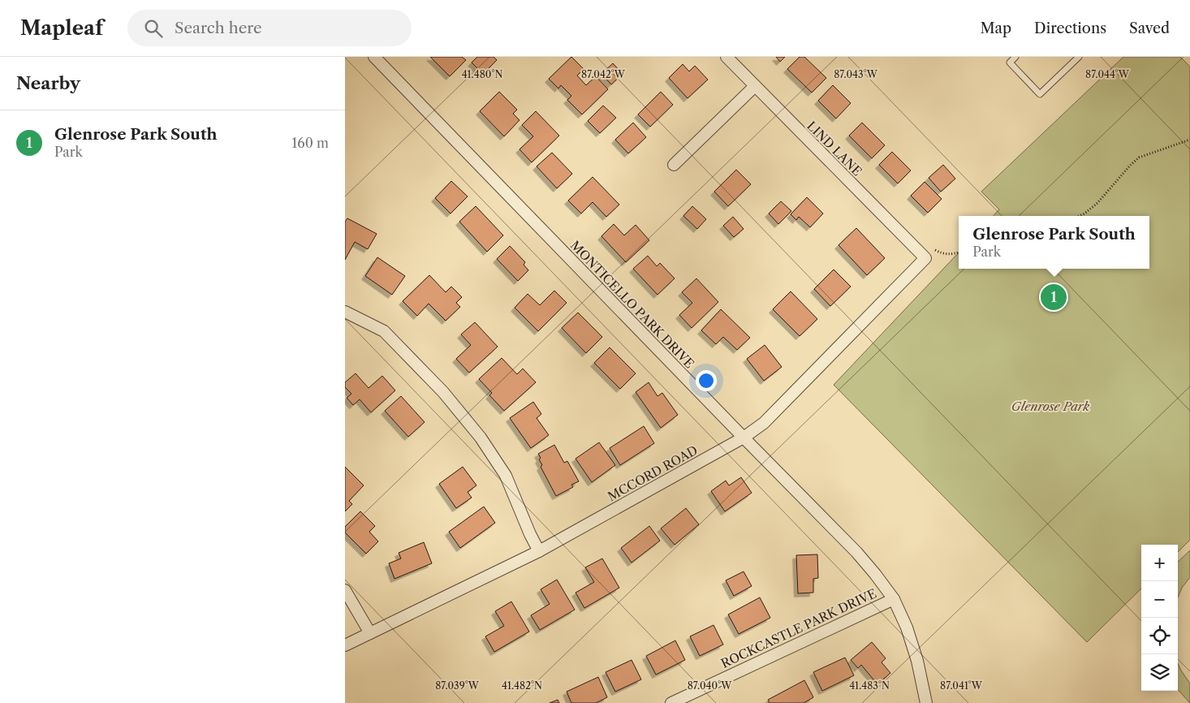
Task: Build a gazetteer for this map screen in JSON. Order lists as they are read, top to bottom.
{
  "streets": {
    "street": [
      "LIND LANE",
      "MONTICELLO PARK DRIVE",
      "MCCORD ROAD",
      "ROCKCASTLE PARK DRIVE"
    ]
  },
  "crossings": [
    ["LIND LANE", "MCCORD ROAD"],
    ["MONTICELLO PARK DRIVE", "MCCORD ROAD"],
    ["MONTICELLO PARK DRIVE", "ROCKCASTLE PARK DRIVE"]
  ],
  "parks": ["Glenrose Park"],
  "page": {
    "header": "Mapleaf",
    "search": "Search here",
    "nav": ["Map", "Directions", "Saved"],
    "heading": "Nearby",
    "list": [
      {
        "mark": "1",
        "name": "Glenrose Park South",
        "note": "Park",
        "value": "160 m"
      }
    ],
    "popup": ["Glenrose Park South", "Park"],
    "pins": "1",
    "map_buttons": ["+", "−"]
  },
  "coordinates": [
    "41.480°N",
    "87.042°W",
    "87.043°W",
    "87.044°W",
    "87.039°W",
    "87.040°W",
    "87.041°W",
    "41.482°N",
    "41.483°N"
  ]
}
